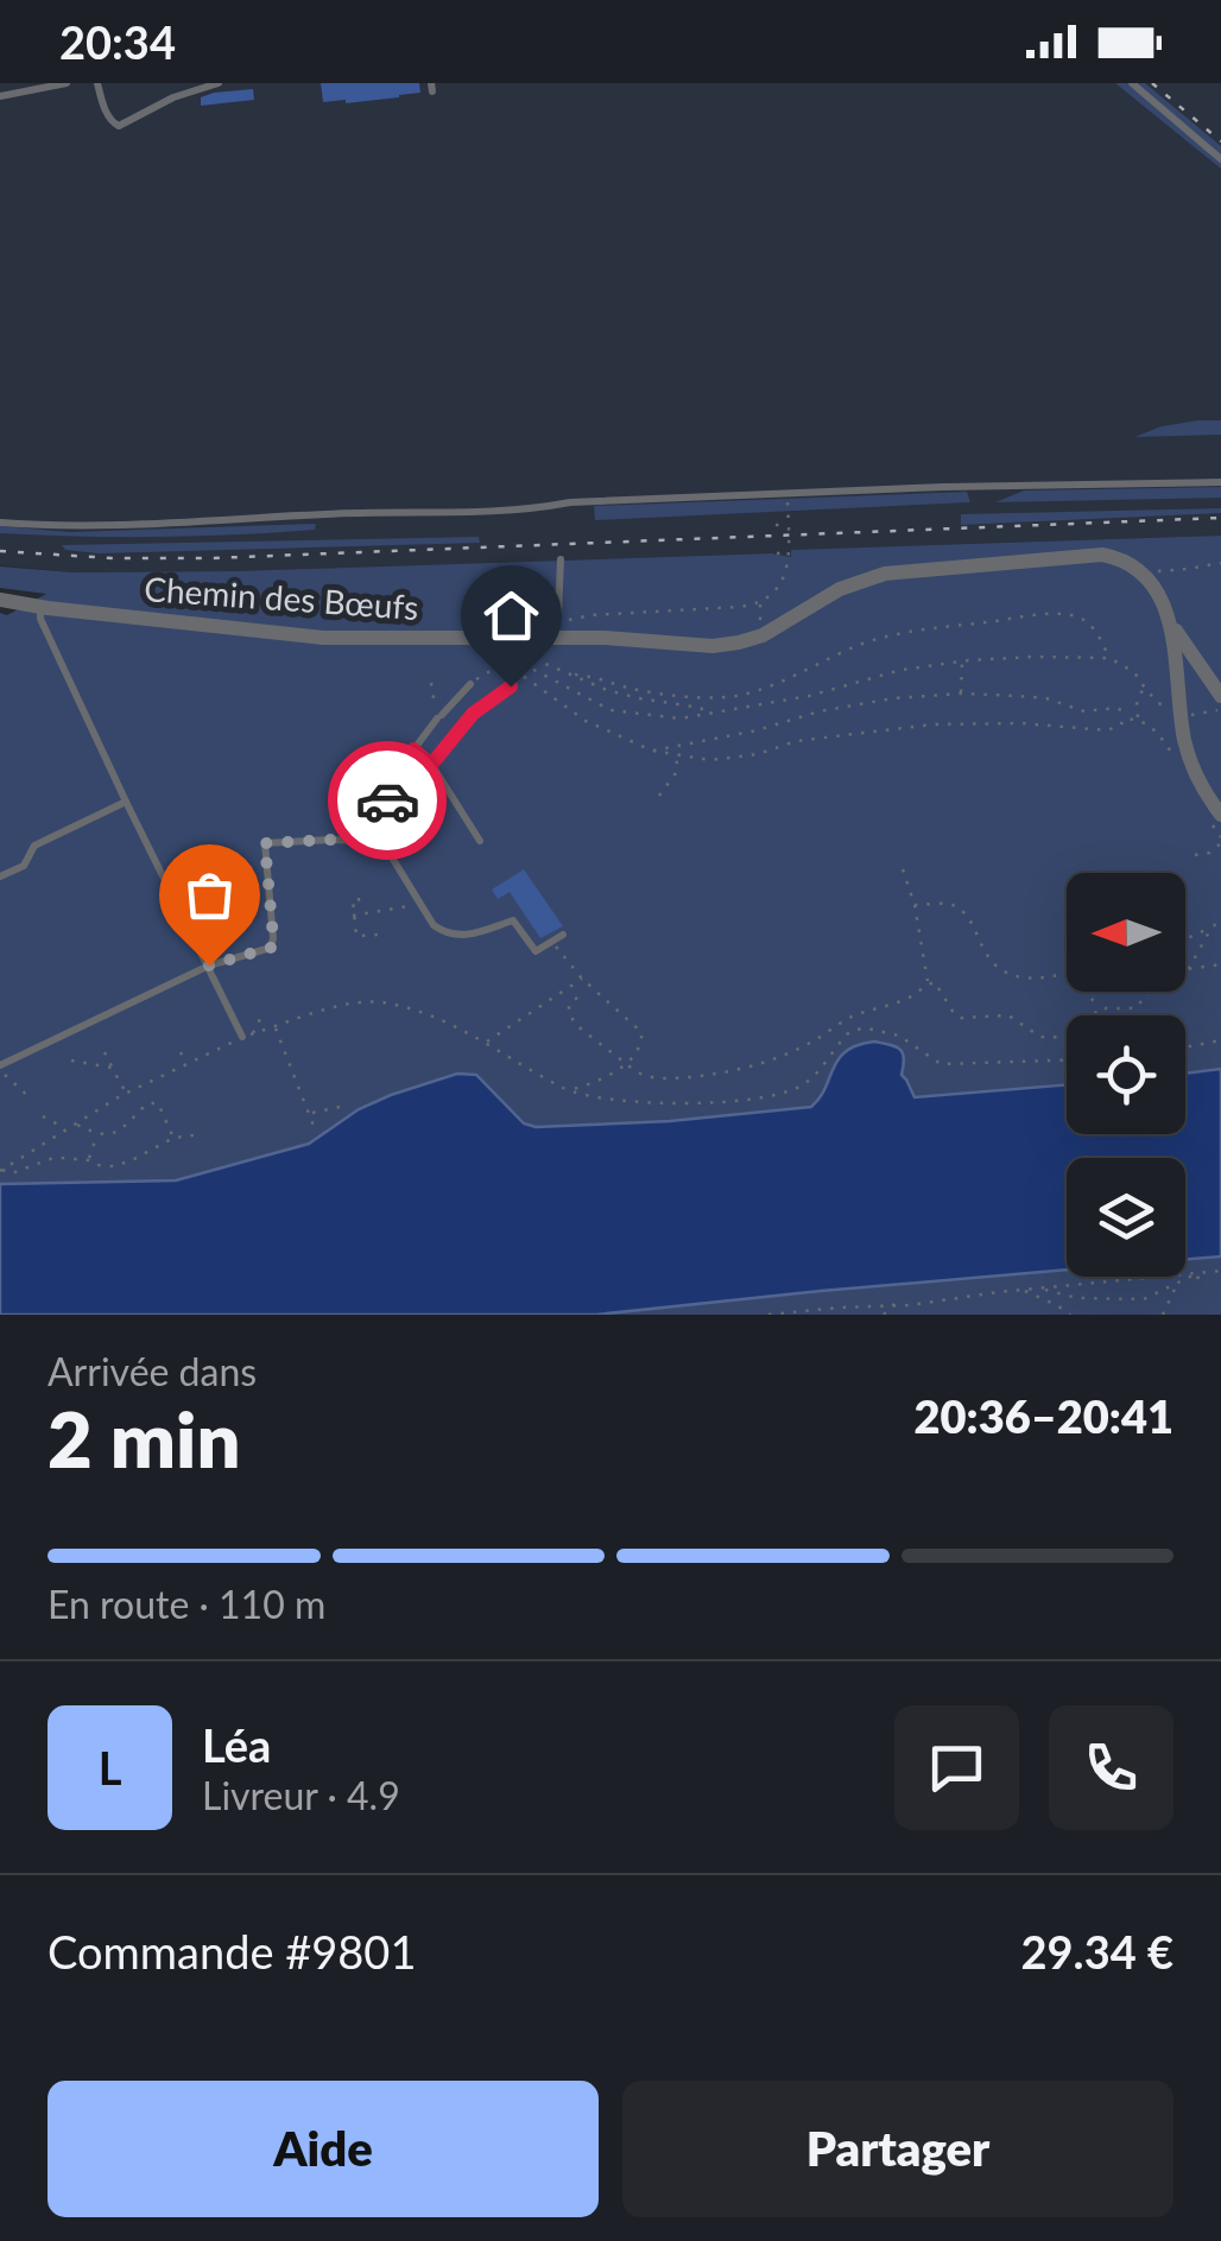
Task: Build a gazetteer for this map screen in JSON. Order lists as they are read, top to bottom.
{
  "streets": {
    "street": ["Chemin des Bœufs"]
  },
  "north": "left",
  "page": {
    "status": "20:34",
    "heading": ["2 min", "Arrivée dans", "20:36–20:41"],
    "panel": [
      "Léa",
      "Livreur · 4.9",
      "Commande #9801",
      "29.34 €"
    ],
    "bar": "En route · 110 m",
    "round": "L",
    "buttons": ["Aide", "Partager"]
  }
}
